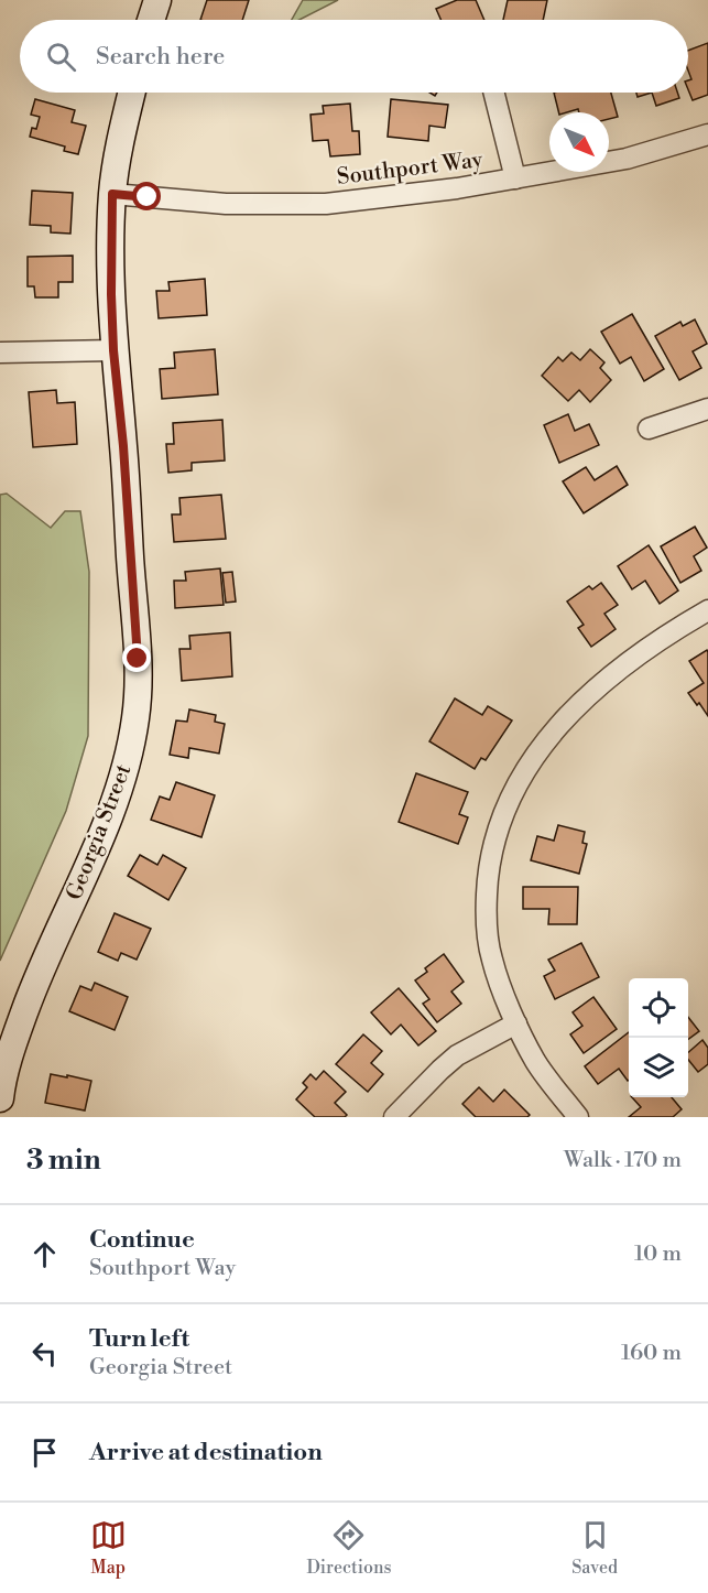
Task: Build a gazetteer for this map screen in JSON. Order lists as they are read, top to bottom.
{
  "streets": {
    "street": ["Southport Way", "Georgia Street"]
  },
  "crossings": [
    ["Southport Way", "Georgia Street"]
  ],
  "north": "bottom right",
  "page": {
    "search": "Search here",
    "heading": ["3 min", "Walk · 170 m"],
    "list": [
      ["Continue", "Southport Way", "10 m"],
      ["Turn left", "Georgia Street", "160 m"],
      "Arrive at destination"
    ],
    "nav": ["Map", "Directions", "Saved"]
  }
}
